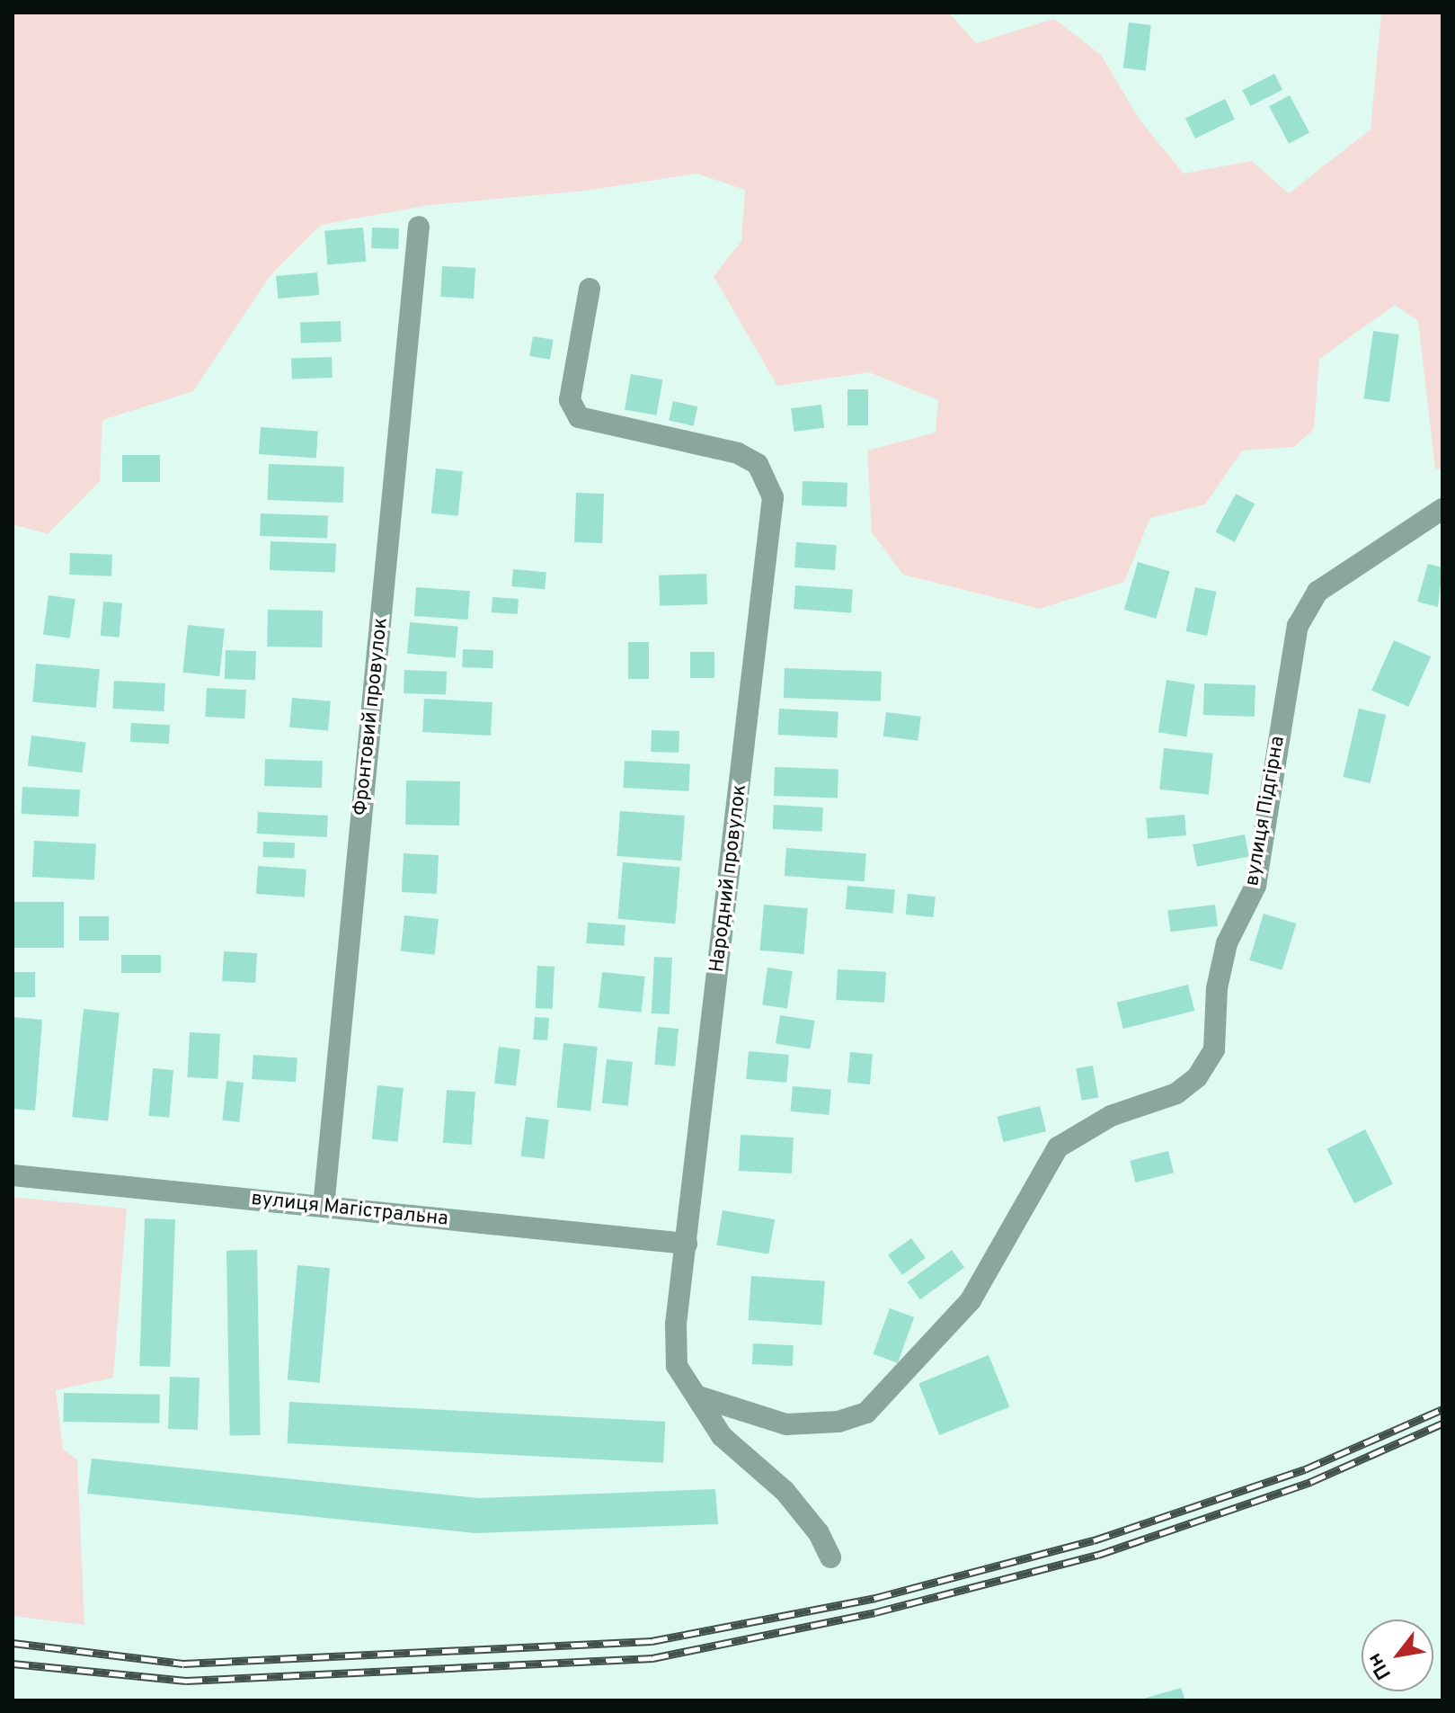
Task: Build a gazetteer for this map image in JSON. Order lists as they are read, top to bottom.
{
  "streets": {
    "street": [
      "Фронтовий провулок",
      "вулиця Підгірна",
      "Народний провулок",
      "вулиця Магістральна"
    ]
  },
  "crossings": [
    ["Фронтовий провулок", "вулиця Магістральна"],
    ["вулиця Підгірна", "Народний провулок"],
    ["Народний провулок", "вулиця Магістральна"]
  ],
  "north": "bottom left"
}
